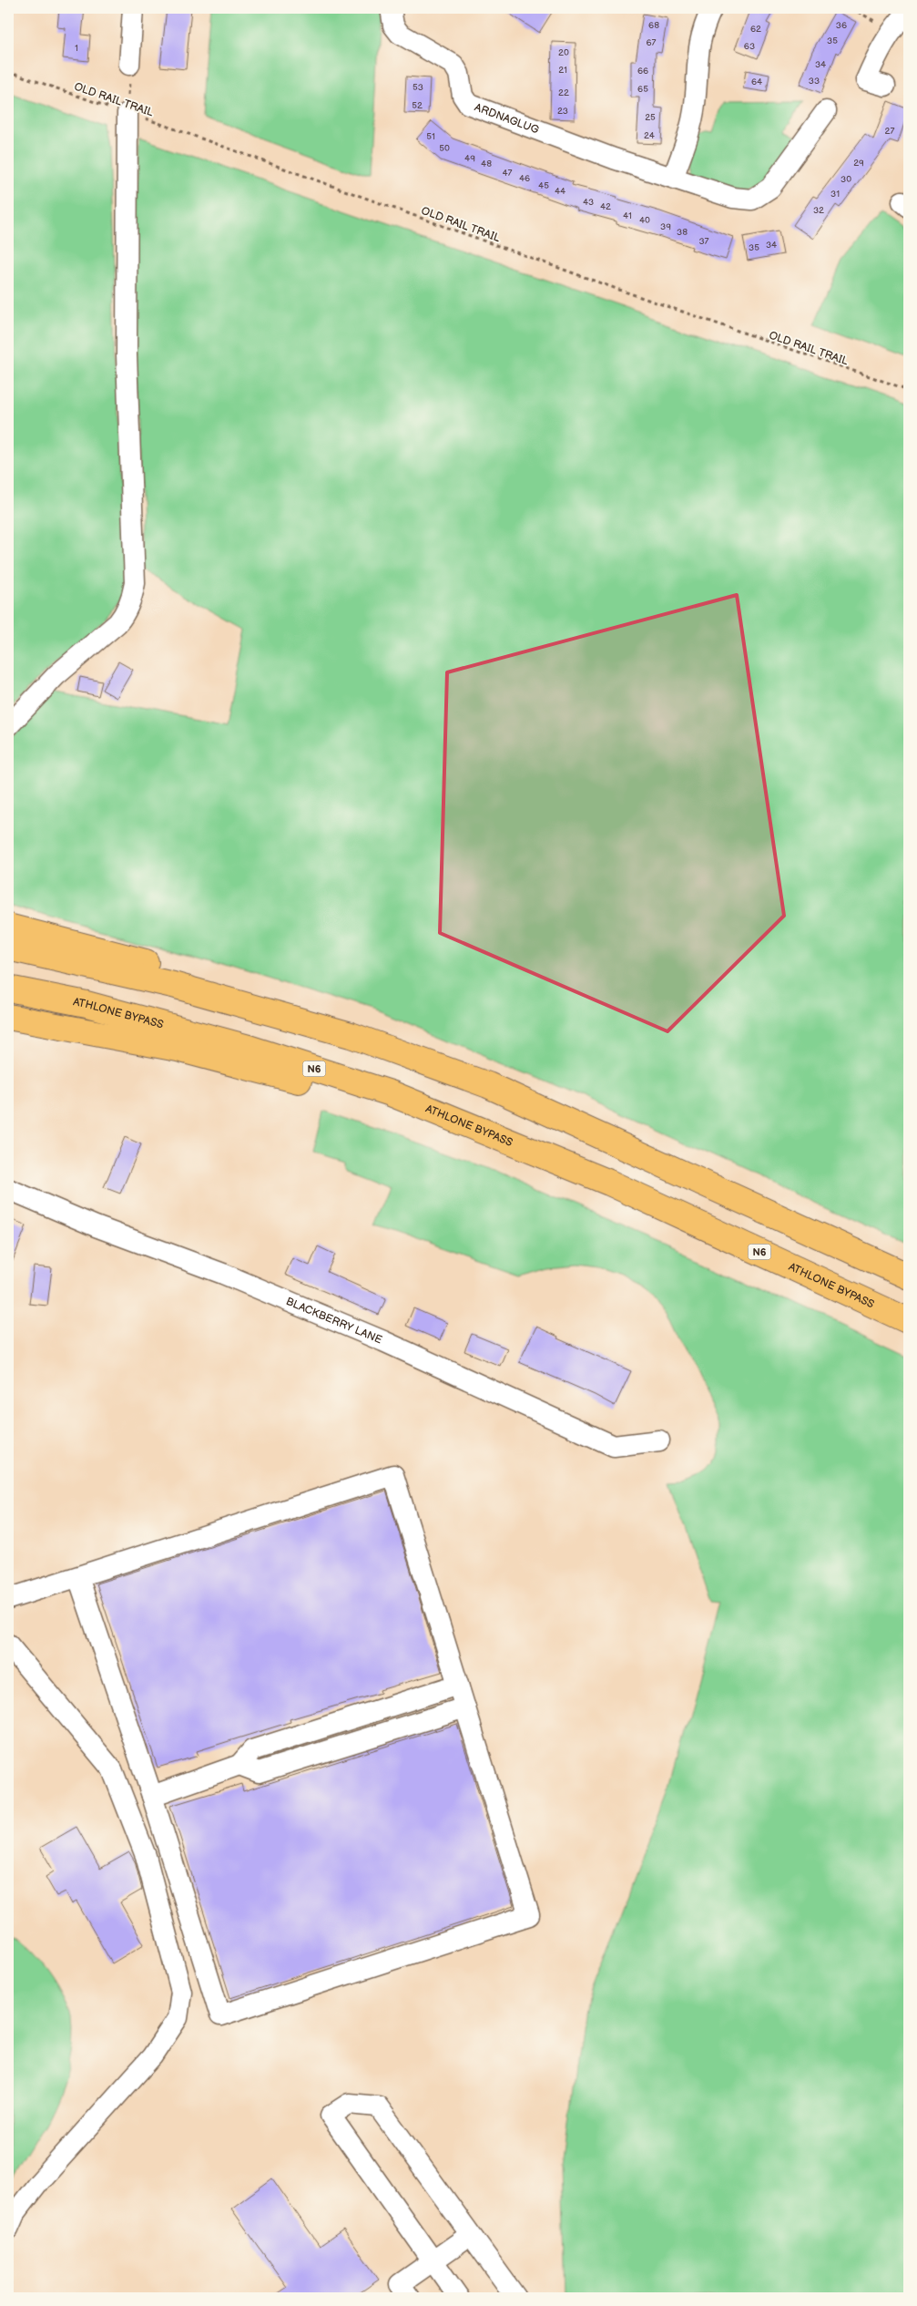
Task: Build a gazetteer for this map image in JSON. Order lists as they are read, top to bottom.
{
  "streets": {
    "highway": ["ATHLONE BYPASS", "N6"],
    "street": ["ARDNAGLUG", "BLACKBERRY LANE"],
    "path": ["OLD RAIL TRAIL"]
  },
  "crossings": [
    ["ATHLONE BYPASS", "N6"]
  ],
  "house_numbers": [
    "68",
    "36",
    "62",
    "35",
    "67",
    "63",
    "1",
    "20",
    "34",
    "21",
    "66",
    "33",
    "64",
    "53",
    "65",
    "22",
    "52",
    "23",
    "25",
    "27",
    "24",
    "51",
    "50",
    "49",
    "29",
    "48",
    "47",
    "46",
    "30",
    "45",
    "44",
    "31",
    "43",
    "42",
    "32",
    "41",
    "40",
    "39",
    "38",
    "37",
    "34",
    "35"
  ]
}
